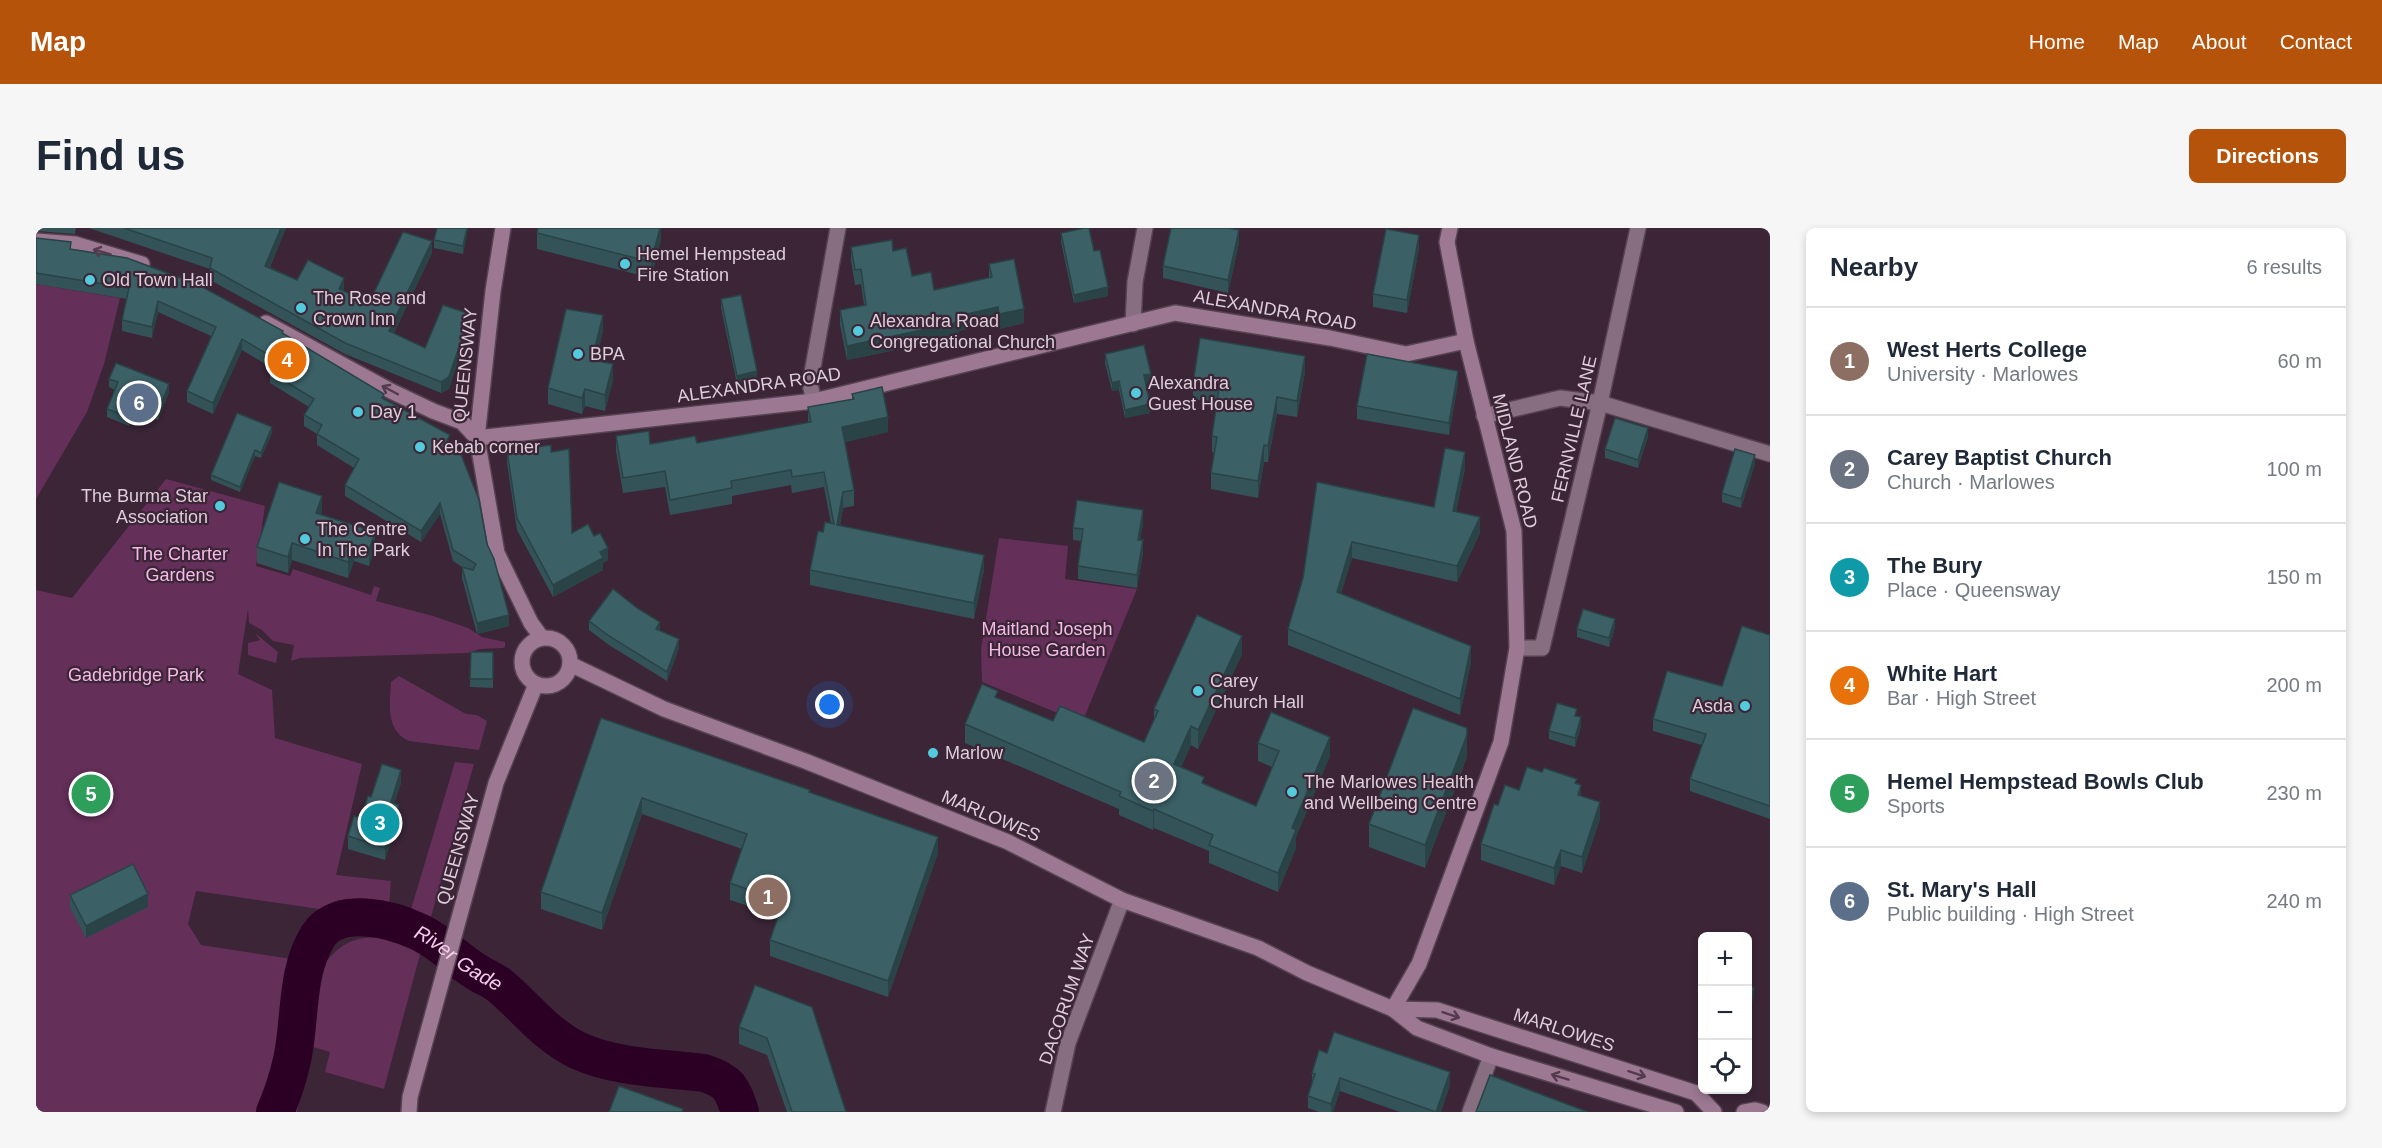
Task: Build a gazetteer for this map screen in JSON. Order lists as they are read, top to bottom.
{
  "streets": {
    "street": [
      "ALEXANDRA ROAD",
      "QUEENSWAY",
      "FERNVILLE LANE",
      "MIDLAND ROAD",
      "MARLOWES",
      "DACORUM WAY"
    ]
  },
  "crossings": [
    ["ALEXANDRA ROAD", "QUEENSWAY"],
    ["ALEXANDRA ROAD", "MIDLAND ROAD"],
    ["QUEENSWAY", "MARLOWES"],
    ["FERNVILLE LANE", "MIDLAND ROAD"],
    ["MIDLAND ROAD", "MARLOWES"],
    ["MARLOWES", "DACORUM WAY"]
  ],
  "water": ["River Gade"],
  "parks": ["The Charter Gardens", "Maitland Joseph House Garden", "Gadebridge Park"],
  "places": [
    "Hemel Hempstead Fire Station",
    "Old Town Hall",
    "The Rose and Crown Inn",
    "Alexandra Road Congregational Church",
    "BPA",
    "Alexandra Guest House",
    "Day 1",
    "Kebab corner",
    "The Burma Star Association",
    "The Centre In The Park",
    "Carey Church Hall",
    "Asda",
    "Marlow",
    "The Marlowes Health and Wellbeing Centre"
  ],
  "page": {
    "header": "Map",
    "nav": [
      "Home",
      "Map",
      "About",
      "Contact"
    ],
    "buttons": "Directions",
    "title": "Find us",
    "heading": ["Nearby", "6 results"],
    "list": [
      {
        "mark": "1",
        "name": "West Herts College",
        "note": "University · Marlowes",
        "value": "60 m"
      },
      {
        "mark": "2",
        "name": "Carey Baptist Church",
        "note": "Church · Marlowes",
        "value": "100 m"
      },
      {
        "mark": "3",
        "name": "The Bury",
        "note": "Place · Queensway",
        "value": "150 m"
      },
      {
        "mark": "4",
        "name": "White Hart",
        "note": "Bar · High Street",
        "value": "200 m"
      },
      {
        "mark": "5",
        "name": "Hemel Hempstead Bowls Club",
        "note": "Sports",
        "value": "230 m"
      },
      {
        "mark": "6",
        "name": "St. Mary's Hall",
        "note": "Public building · High Street",
        "value": "240 m"
      }
    ],
    "pins": [
      "4",
      "6",
      "2",
      "5",
      "3",
      "1"
    ],
    "map_buttons": ["+", "−"]
  }
}
